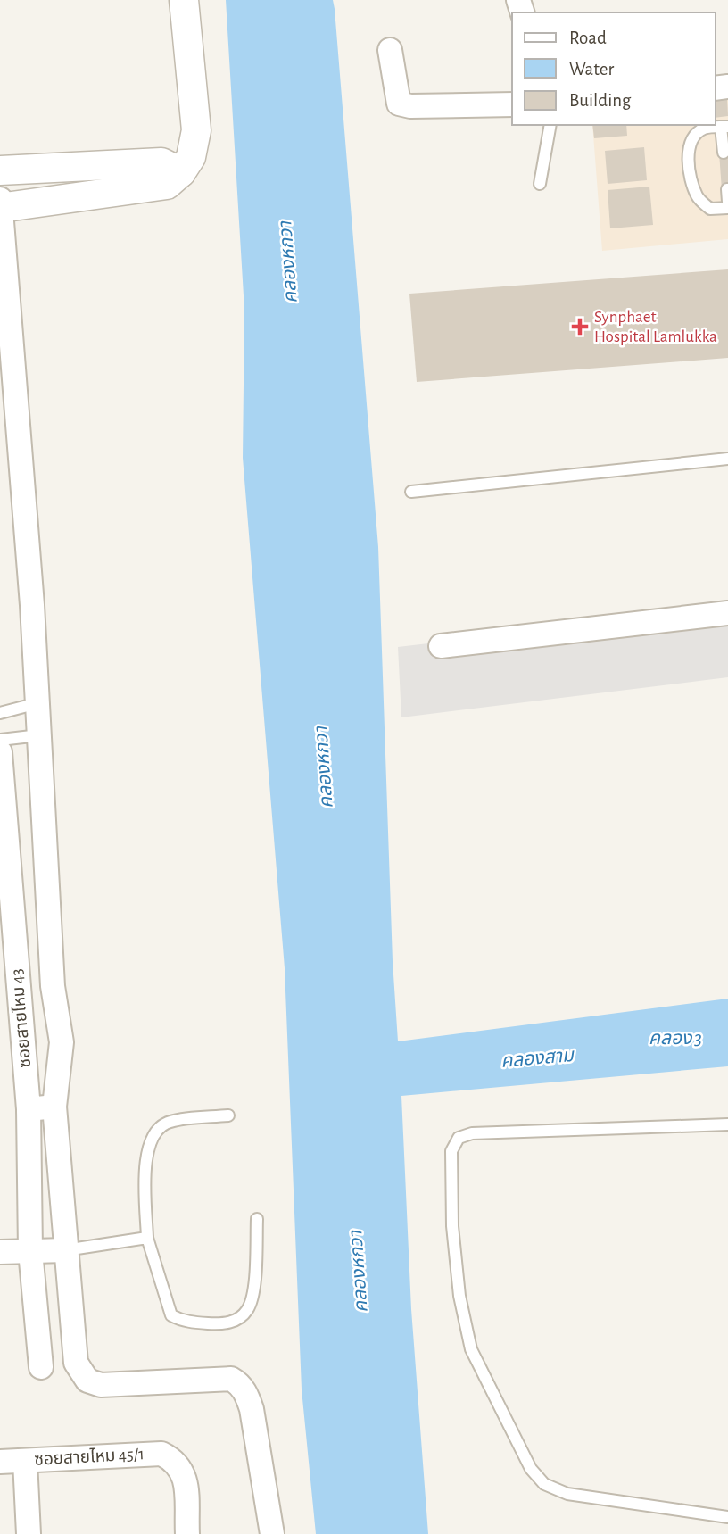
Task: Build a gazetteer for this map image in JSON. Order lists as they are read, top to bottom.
{
  "streets": {
    "street": ["ซอยสายไหม 43", "ซอยสายไหม 45/1"]
  },
  "water": ["คลองหกวา", "คลอง 3", "คลองสาม"],
  "places": {
    "health": ["Synphaet Hospital Lamlukka"]
  },
  "legend": ["Road", "Water", "Building"]
}
